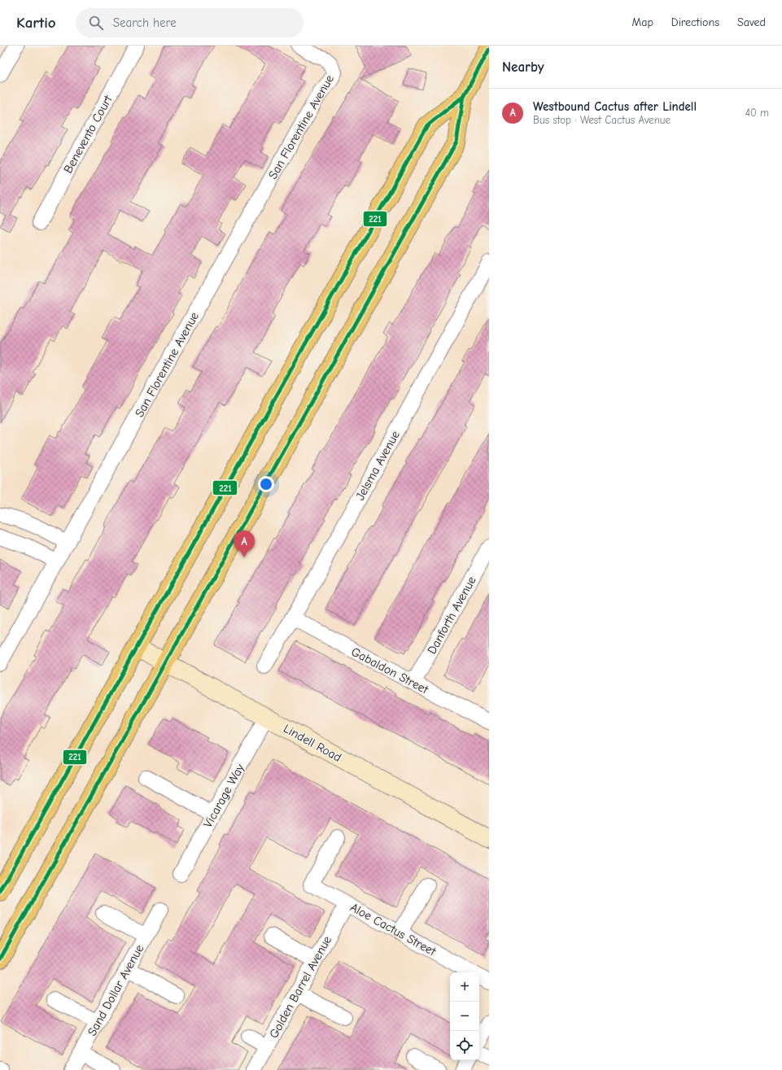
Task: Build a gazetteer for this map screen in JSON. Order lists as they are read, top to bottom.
{
  "streets": {
    "street": [
      "San Florentine Avenue",
      "Benevento Court",
      "Jelsma Avenue",
      "Danforth Avenue",
      "Gabaldon Street",
      "Lindell Road",
      "Vicarage Way",
      "Aloe Cactus Street",
      "Golden Barrel Avenue",
      "Sand Dollar Avenue"
    ]
  },
  "crossings": [
    ["Jelsma Avenue", "Gabaldon Street"],
    ["Danforth Avenue", "Gabaldon Street"],
    ["Lindell Road", "Vicarage Way"],
    ["Aloe Cactus Street", "Golden Barrel Avenue"]
  ],
  "lines": ["transit line 221"],
  "page": {
    "header": "Kartio",
    "search": "Search here",
    "nav": ["Map", "Directions", "Saved"],
    "heading": "Nearby",
    "list": [
      {
        "mark": "A",
        "name": "Westbound Cactus after Lindell",
        "note": "Bus stop · West Cactus Avenue",
        "value": "40 m"
      }
    ],
    "pins": "A",
    "map_buttons": ["+", "−"]
  }
}
